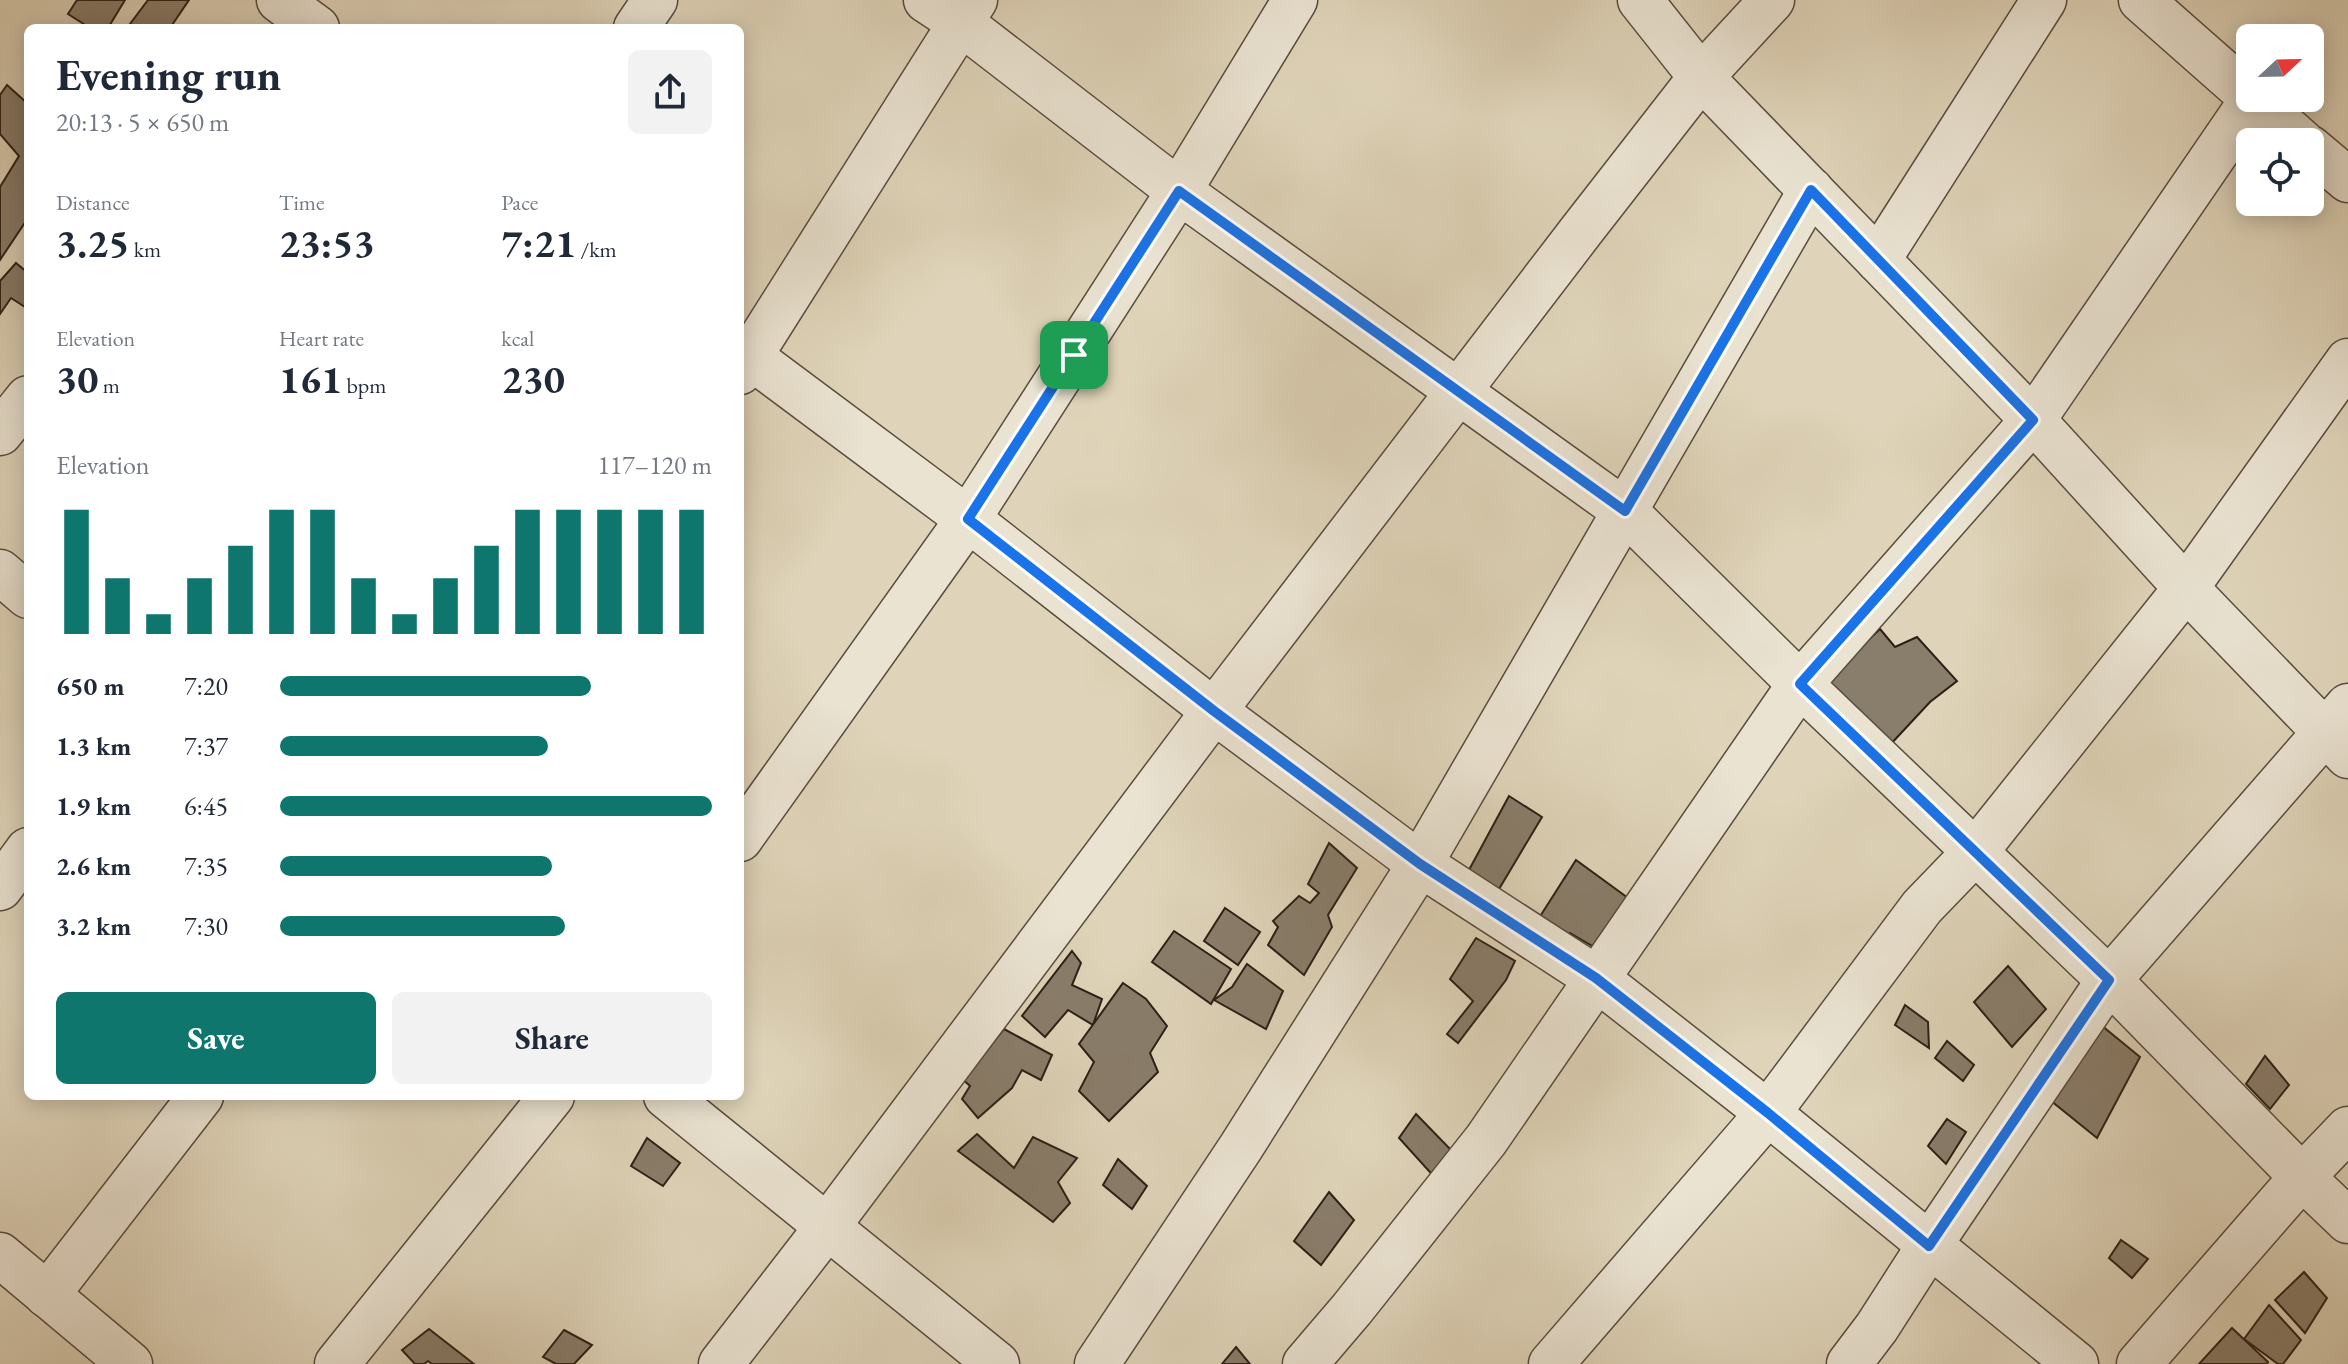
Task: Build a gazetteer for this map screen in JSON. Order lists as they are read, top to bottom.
{
  "north": "right",
  "page": {
    "heading": ["Evening run", "20:13 · 5 × 650 m"],
    "stats": [
      ["Distance", "3.25 km"],
      ["Time", "23:53"],
      ["Pace", "7:21 /km"],
      ["Elevation", "30 m"],
      ["Heart rate", "161 bpm"],
      ["kcal", "230"]
    ],
    "chart": ["Elevation", "117–120 m"],
    "list": [
      {
        "name": "650 m",
        "note": "7:20"
      },
      {
        "name": "1.3 km",
        "note": "7:37"
      },
      {
        "name": "1.9 km",
        "note": "6:45"
      },
      {
        "name": "2.6 km",
        "note": "7:35"
      },
      {
        "name": "3.2 km",
        "note": "7:30"
      }
    ],
    "buttons": ["Save", "Share"]
  }
}
